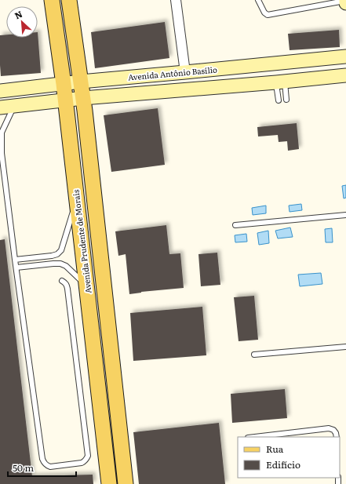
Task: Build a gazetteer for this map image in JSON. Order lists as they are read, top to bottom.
{
  "streets": {
    "main road": ["Avenida Antônio Basílio", "Avenida Prudente de Morais"]
  },
  "crossings": [
    ["Avenida Antônio Basílio", "Avenida Prudente de Morais"]
  ],
  "legend": ["Rua", "Edifício"],
  "scale_bar": "50 m",
  "north": "top left"
}
